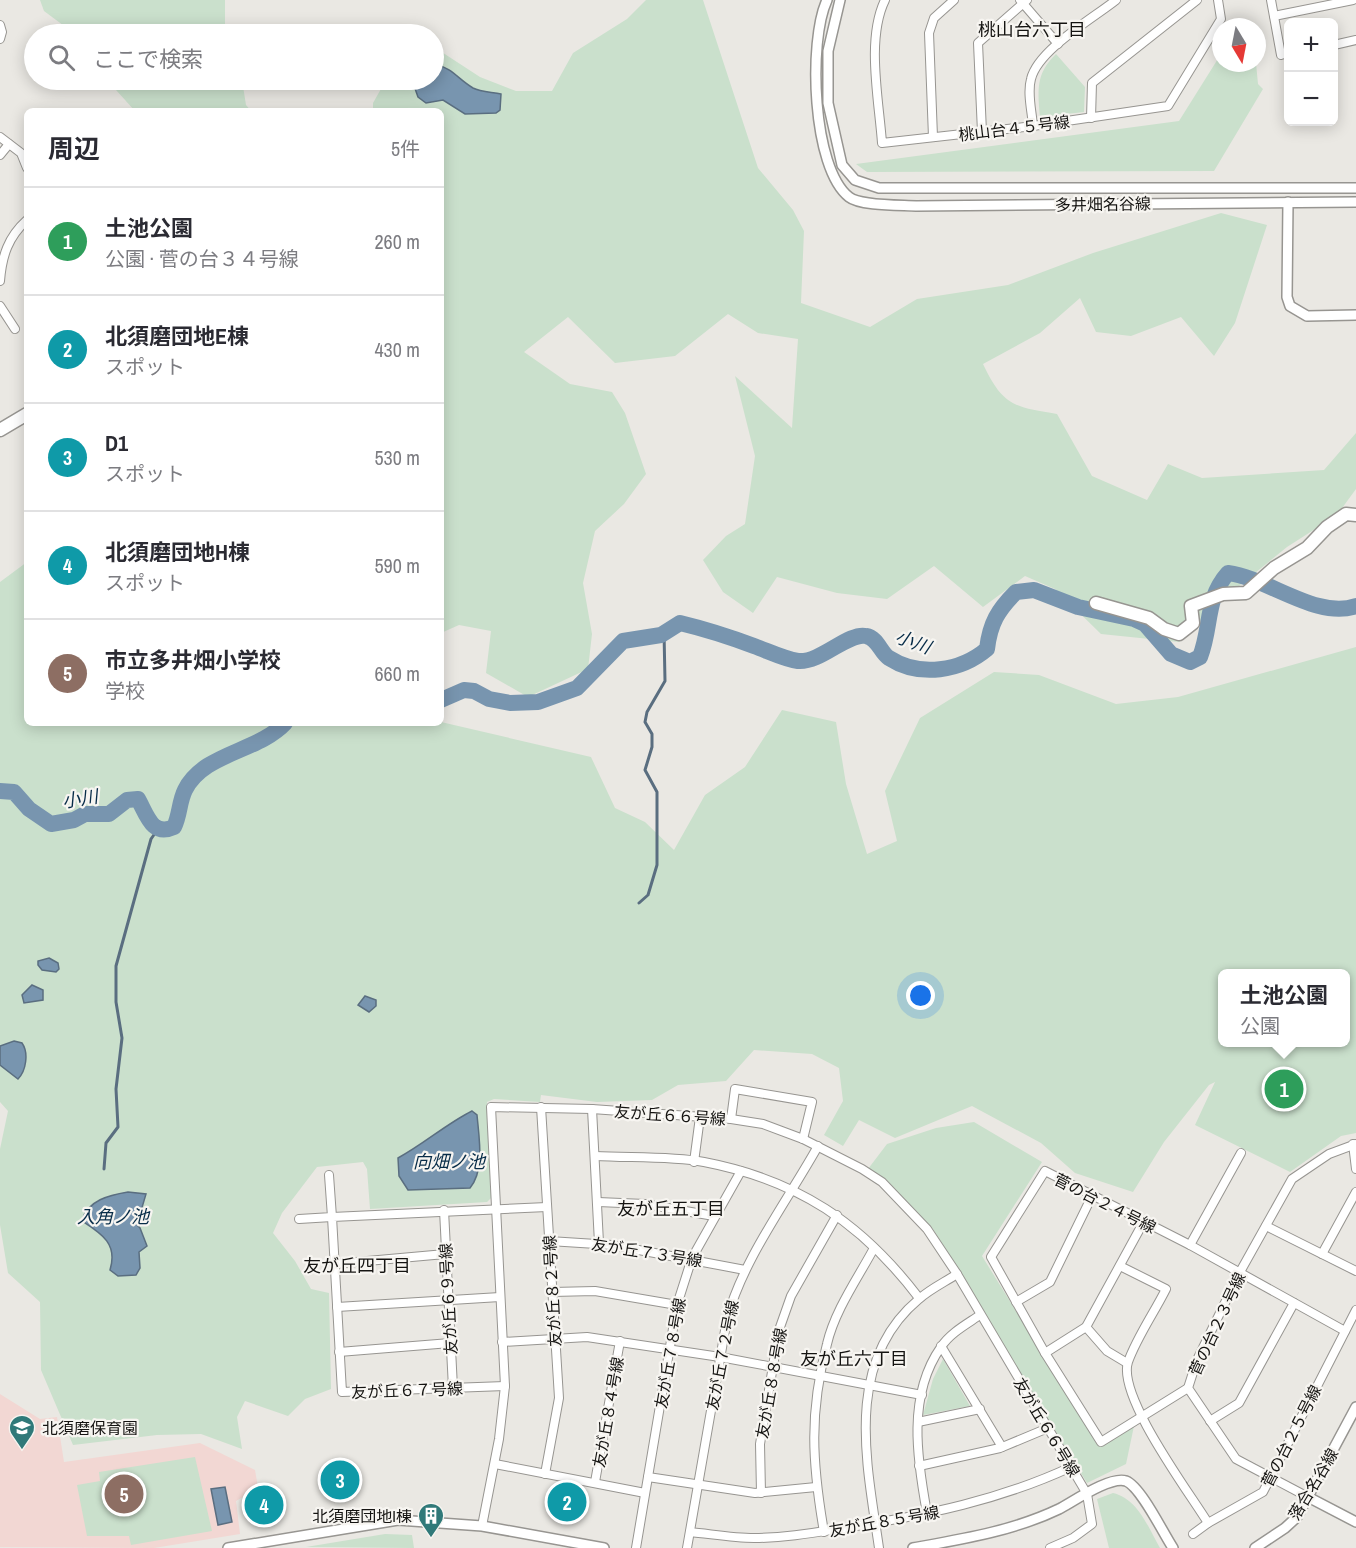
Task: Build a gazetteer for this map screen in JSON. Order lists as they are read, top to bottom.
{
  "streets": {
    "street": [
      "桃山台４５号線",
      "多井畑名谷線",
      "友が丘６６号線",
      "菅の台２４号線",
      "友が丘７３号線",
      "友が丘８２号線",
      "友が丘６９号線",
      "菅の台２３号線",
      "友が丘７８号線",
      "友が丘７２号線",
      "友が丘８８号線",
      "友が丘６７号線",
      "友が丘８４号線",
      "菅の台２５号線",
      "落合名谷線",
      "友が丘８５号線"
    ]
  },
  "crossings": [
    ["友が丘６６号線", "友が丘８２号線"],
    ["友が丘６６号線", "友が丘７２号線"],
    ["友が丘６６号線", "友が丘６７号線"],
    ["友が丘６６号線", "友が丘８５号線"],
    ["菅の台２４号線", "菅の台２３号線"],
    ["菅の台２４号線", "菅の台２５号線"],
    ["友が丘７３号線", "友が丘８２号線"],
    ["友が丘７３号線", "友が丘７８号線"],
    ["友が丘７３号線", "友が丘７２号線"],
    ["友が丘６９号線", "友が丘６７号線"],
    ["菅の台２３号線", "菅の台２５号線"],
    ["菅の台２３号線", "落合名谷線"],
    ["友が丘７２号線", "友が丘８５号線"]
  ],
  "districts": [
    "桃山台六丁目",
    "友が丘五丁目",
    "友が丘四丁目",
    "友が丘六丁目"
  ],
  "water": ["小川", "向畑ノ池", "入角ノ池"],
  "places": {
    "school or university": ["北須磨保育園"],
    "building": ["北須磨団地I棟"]
  },
  "north": "bottom",
  "page": {
    "map_buttons": ["+", "−"],
    "search": "ここで検索",
    "heading": ["周辺", "5件"],
    "list": [
      {
        "mark": "1",
        "name": "土池公園",
        "note": "公園 · 菅の台３４号線",
        "value": "260 m"
      },
      {
        "mark": "2",
        "name": "北須磨団地E棟",
        "note": "スポット",
        "value": "430 m"
      },
      {
        "mark": "3",
        "name": "D1",
        "note": "スポット",
        "value": "530 m"
      },
      {
        "mark": "4",
        "name": "北須磨団地H棟",
        "note": "スポット",
        "value": "590 m"
      },
      {
        "mark": "5",
        "name": "市立多井畑小学校",
        "note": "学校",
        "value": "660 m"
      }
    ],
    "popup": ["土池公園", "公園"],
    "pins": [
      "1",
      "3",
      "5",
      "2",
      "4"
    ]
  }
}
